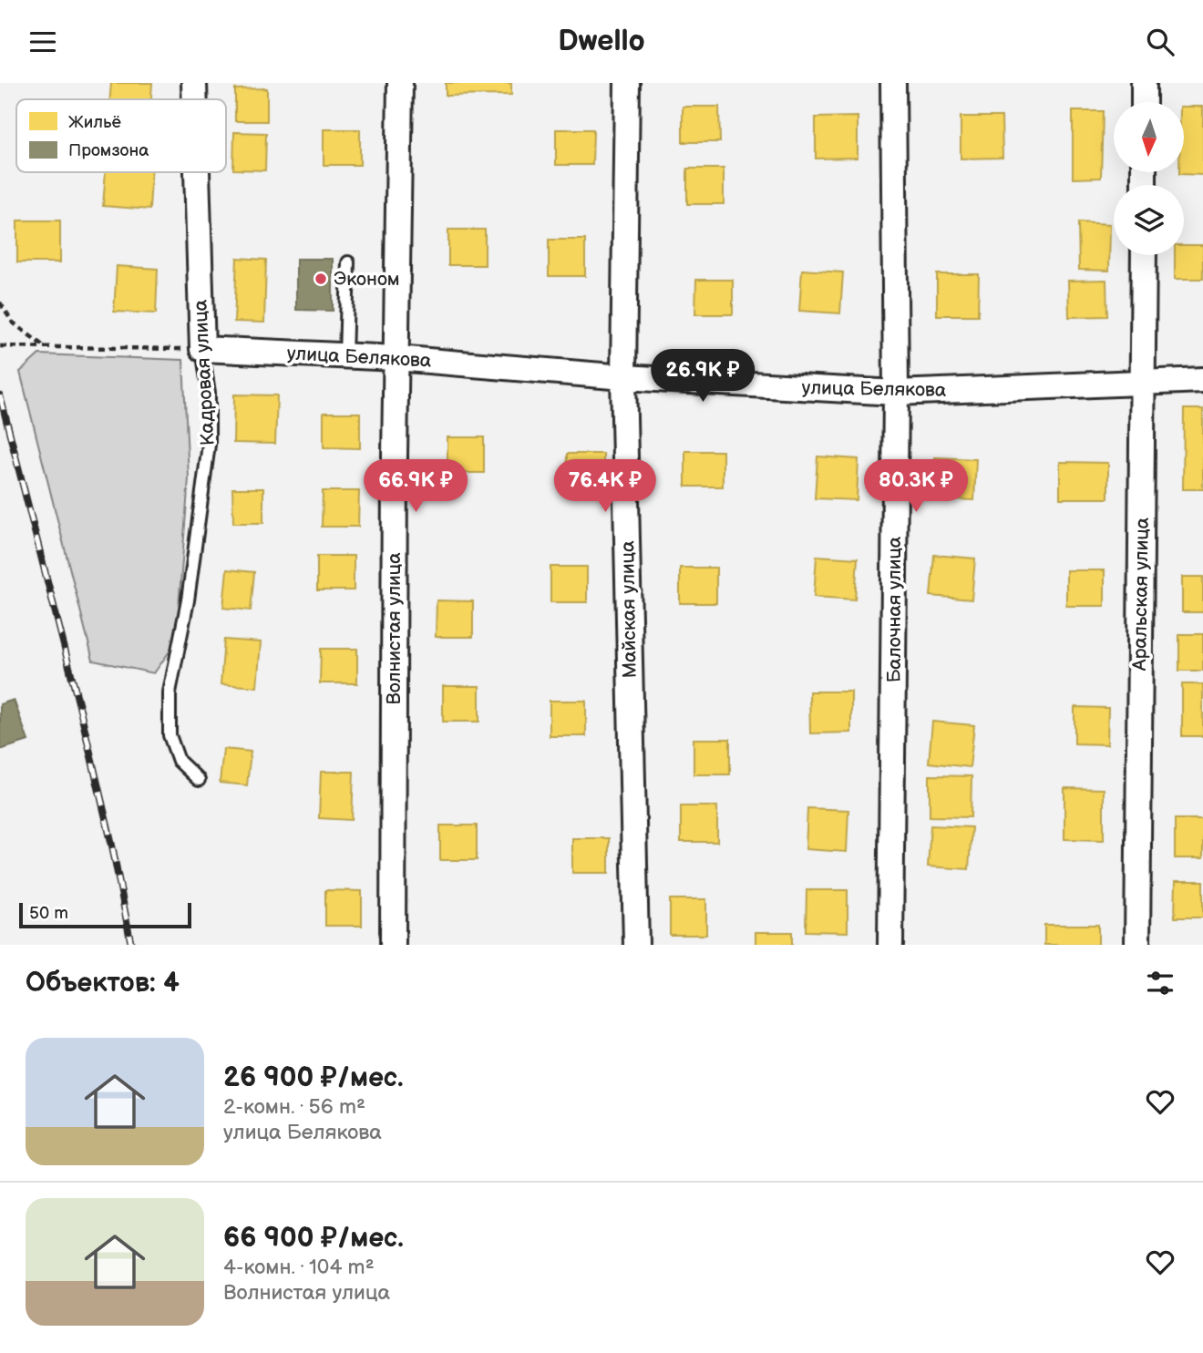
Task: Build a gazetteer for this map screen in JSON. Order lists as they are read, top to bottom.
{
  "streets": {
    "street": [
      "улица Белякова",
      "Кадровая улица",
      "Аральская улица",
      "Майская улица",
      "Балочная улица",
      "Волнистая улица"
    ]
  },
  "crossings": [
    ["улица Белякова", "Кадровая улица"],
    ["улица Белякова", "Аральская улица"],
    ["улица Белякова", "Майская улица"],
    ["улица Белякова", "Балочная улица"],
    ["улица Белякова", "Волнистая улица"]
  ],
  "places": ["Эконом"],
  "legend": ["Жильё", "Промзона"],
  "scale_bar": "50 m",
  "north": "bottom",
  "page": {
    "header": "Dwello",
    "price": [
      "26.9K ₽",
      "66.9K ₽",
      "76.4K ₽",
      "80.3K ₽"
    ],
    "scale": "50 m",
    "heading": "Объектов: 4",
    "list": [
      {
        "name": "26 900 ₽/мес.",
        "note": "2-комн. · 56 m² · улица Белякова"
      },
      {
        "name": "66 900 ₽/мес.",
        "note": "4-комн. · 104 m² · Волнистая улица"
      }
    ]
  }
}
